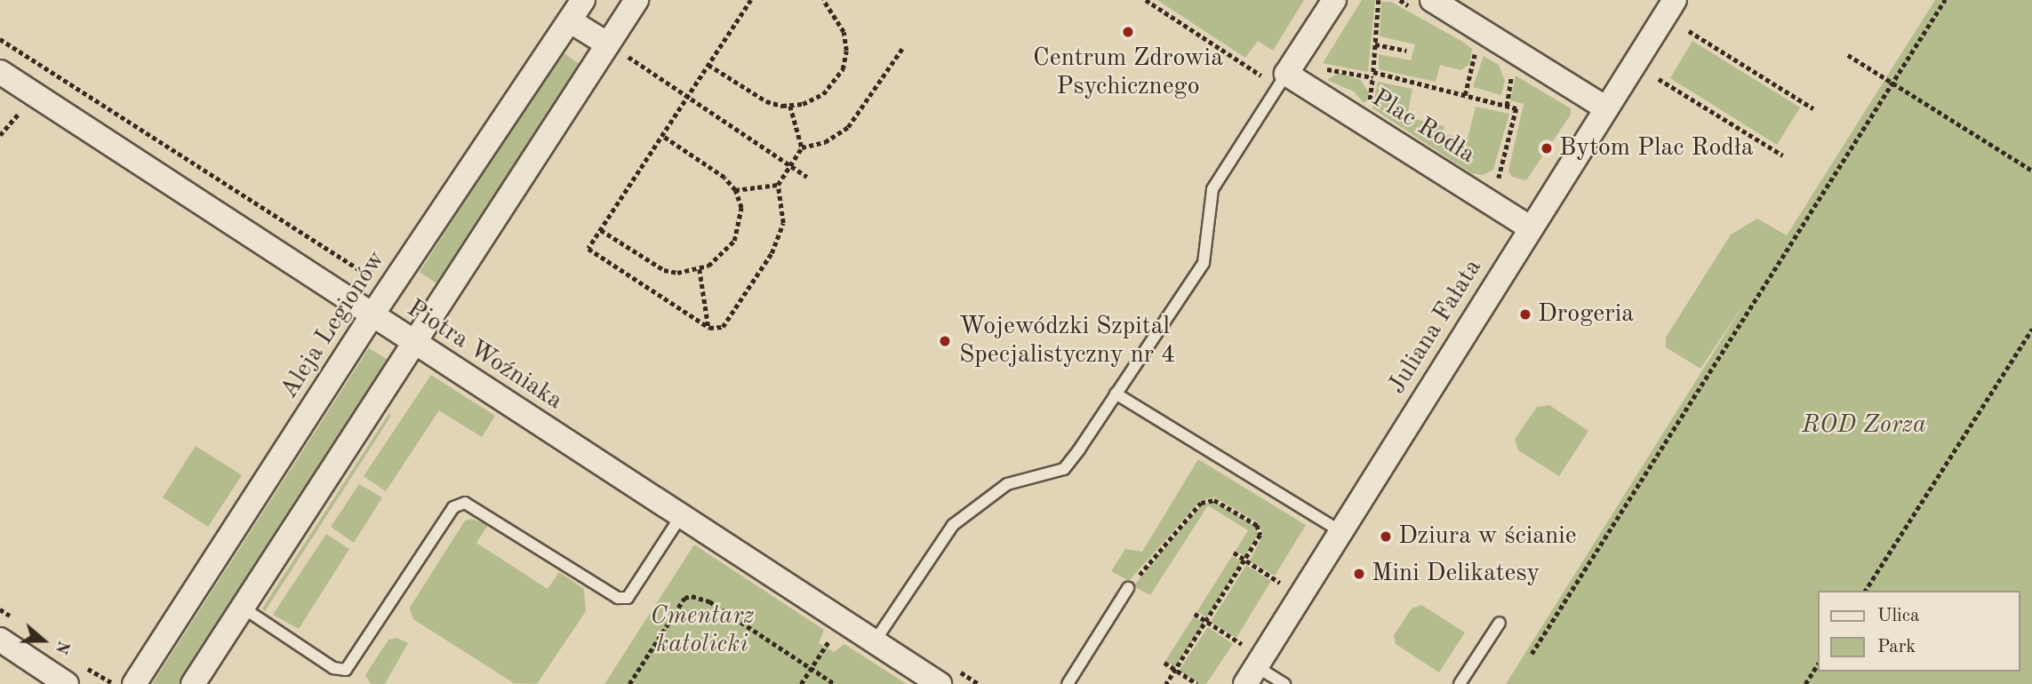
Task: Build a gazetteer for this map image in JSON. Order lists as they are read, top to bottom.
{
  "streets": {
    "street": [
      "Plac Rodła",
      "Aleja Legionów",
      "Juliana Fałata",
      "Piotra Woźniaka"
    ]
  },
  "crossings": [
    ["Plac Rodła", "Juliana Fałata"],
    ["Aleja Legionów", "Piotra Woźniaka"]
  ],
  "parks": ["ROD Zorza", "Cmentarz katolicki"],
  "places": [
    "Centrum Zdrowia Psychicznego",
    "Bytom Plac Rodła",
    "Drogeria",
    "Wojewódzki Szpital Specjalistyczny nr 4",
    "Dziura w ścianie",
    "Mini Delikatesy"
  ],
  "legend": ["Ulica", "Park"],
  "north": "right"
}
